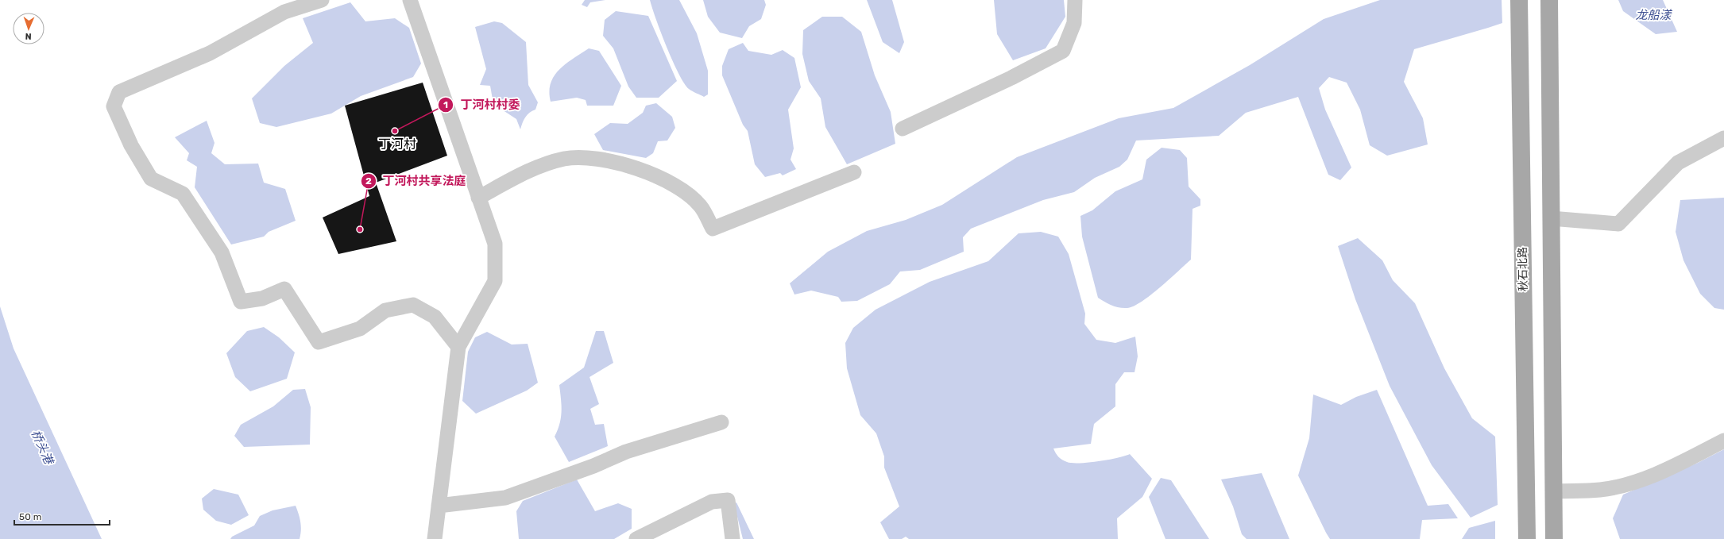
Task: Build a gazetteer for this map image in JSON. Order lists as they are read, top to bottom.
{
  "streets": {
    "main road": ["秋石北路"]
  },
  "districts": ["丁河村"],
  "water": ["龙船漾", "桥头港"],
  "places": ["丁河村村委", "丁河村共享法庭"],
  "scale_bar": "50 m",
  "north": "bottom"
}
